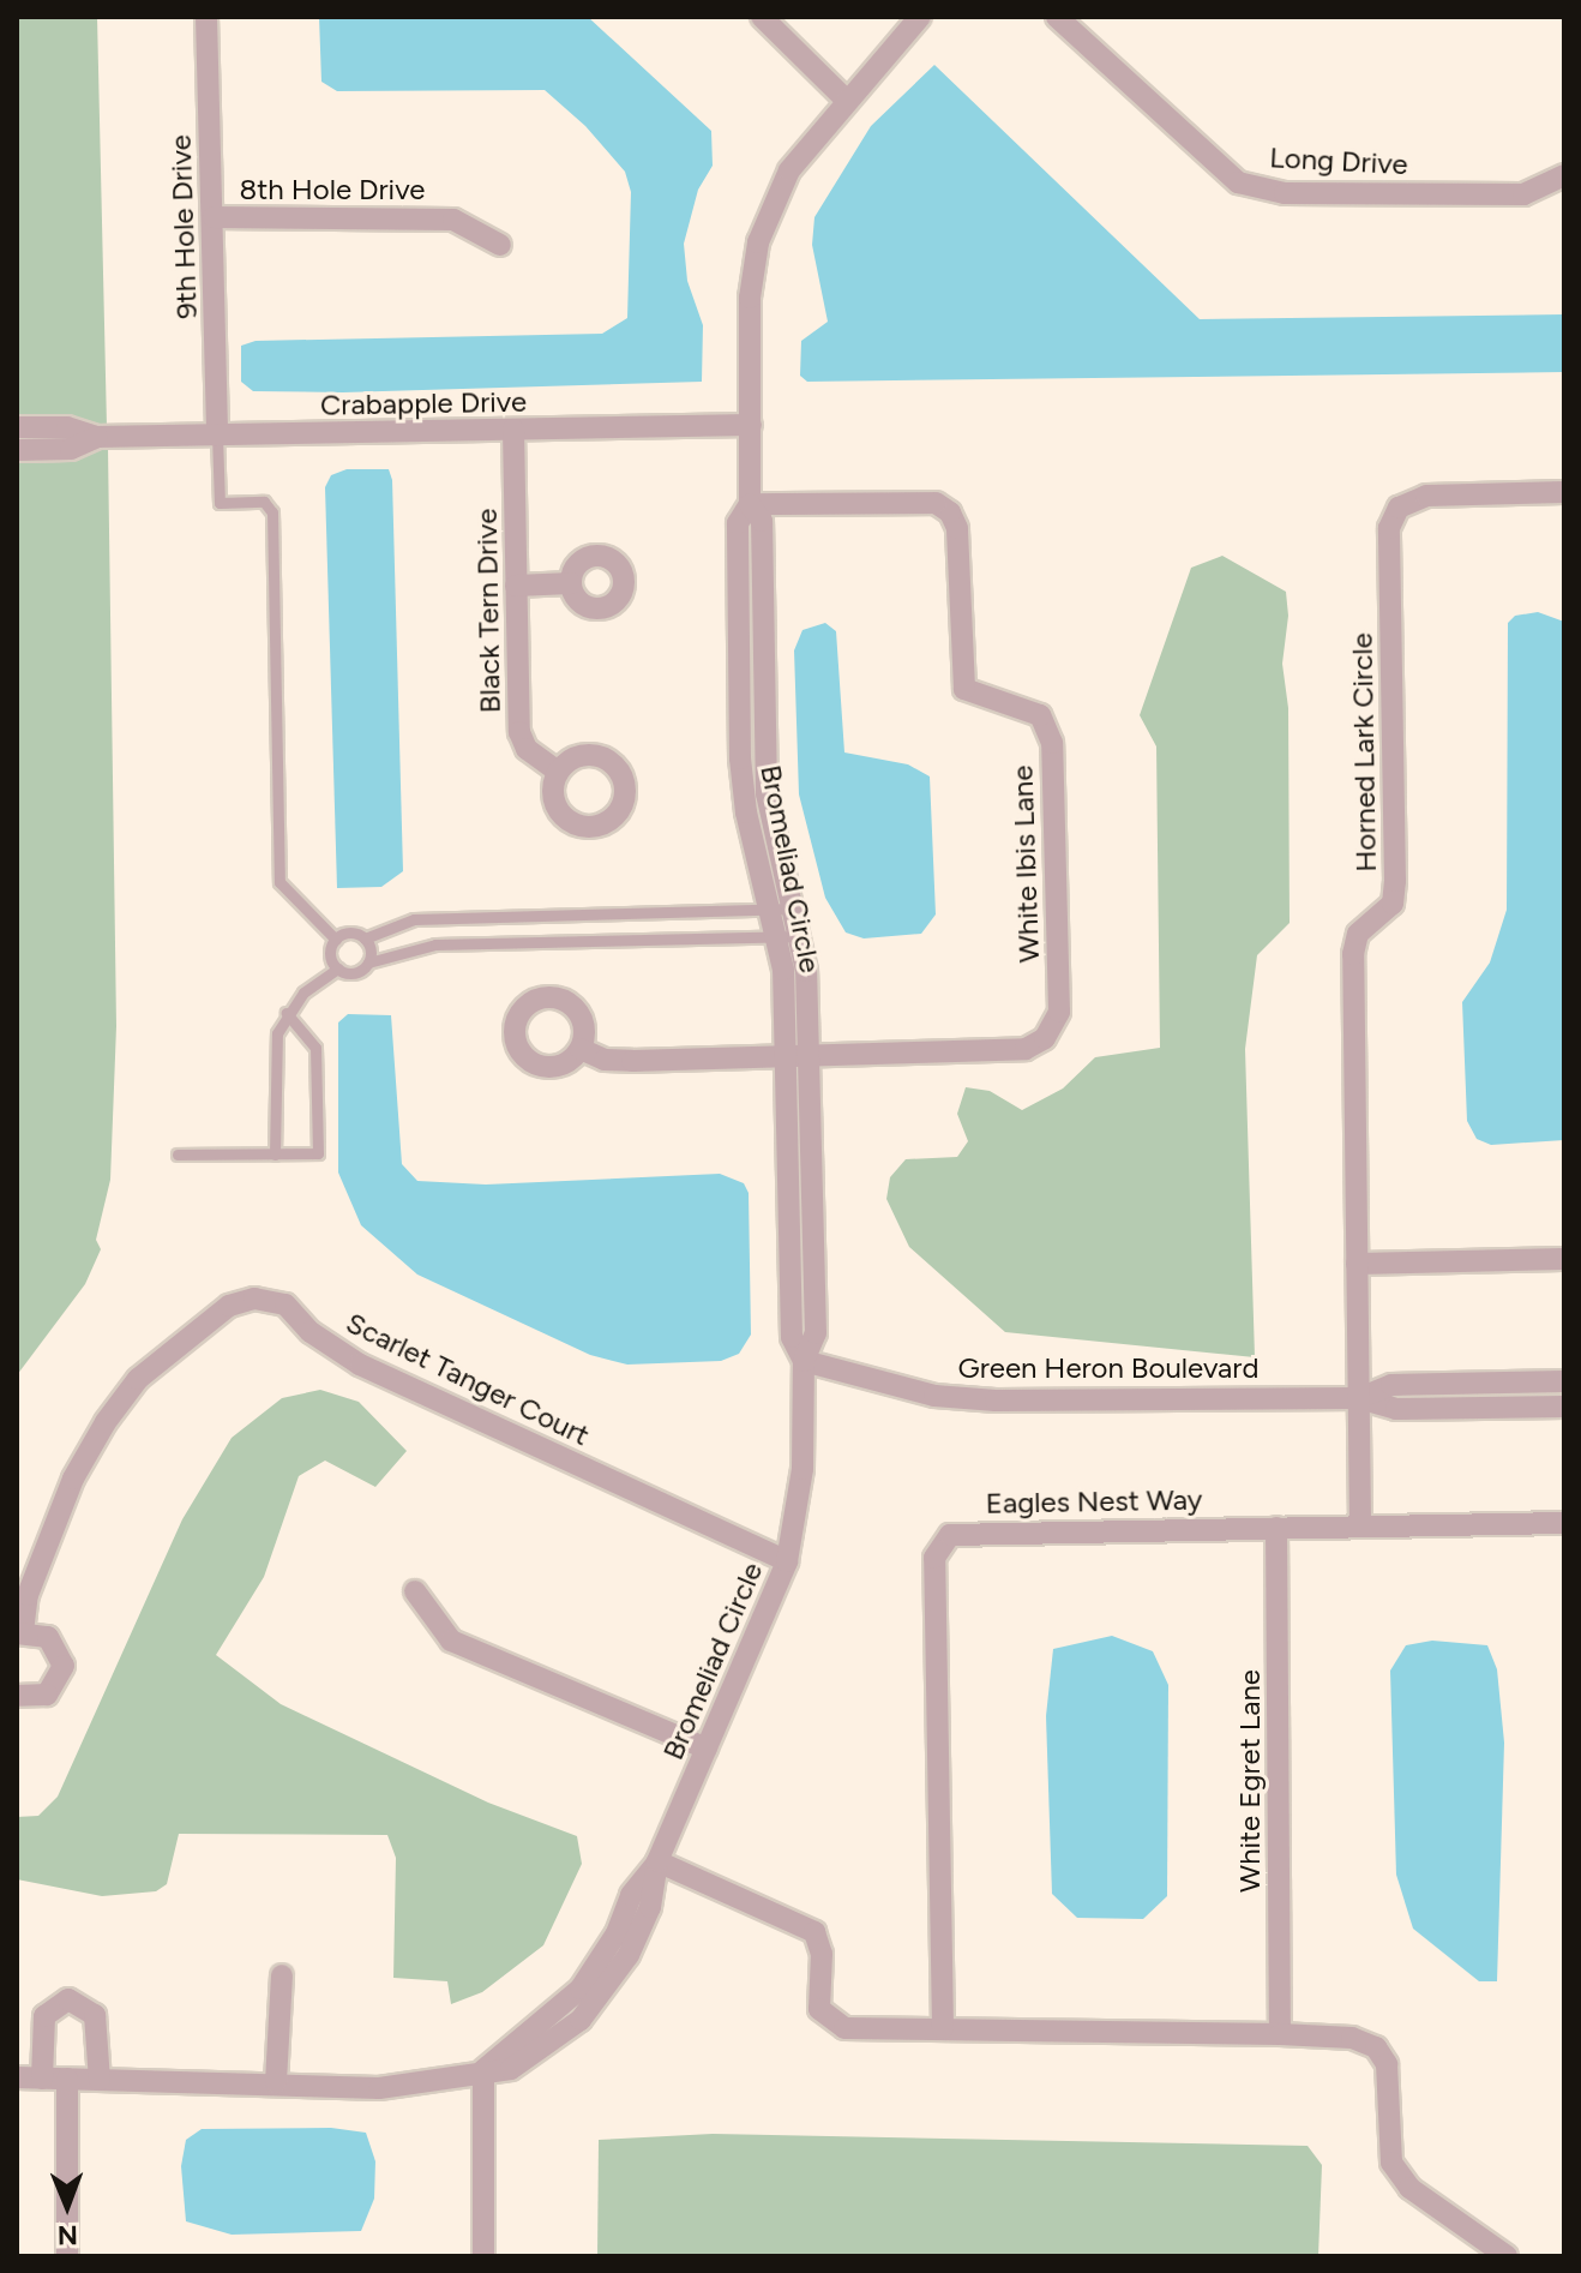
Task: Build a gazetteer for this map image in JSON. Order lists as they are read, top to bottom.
{
  "streets": {
    "street": [
      "Long Drive",
      "8th Hole Drive",
      "9th Hole Drive",
      "Crabapple Drive",
      "Black Tern Drive",
      "Horned Lark Circle",
      "White Ibis Lane",
      "Bromeliad Circle",
      "Green Heron Boulevard",
      "Scarlet Tanger Court",
      "Eagles Nest Way",
      "White Egret Lane"
    ]
  },
  "crossings": [
    ["8th Hole Drive", "9th Hole Drive"],
    ["9th Hole Drive", "Crabapple Drive"],
    ["Crabapple Drive", "Black Tern Drive"],
    ["Crabapple Drive", "Bromeliad Circle"],
    ["Horned Lark Circle", "Green Heron Boulevard"],
    ["Horned Lark Circle", "Eagles Nest Way"],
    ["White Ibis Lane", "Bromeliad Circle"],
    ["Bromeliad Circle", "Green Heron Boulevard"],
    ["Bromeliad Circle", "Scarlet Tanger Court"],
    ["Eagles Nest Way", "White Egret Lane"]
  ],
  "north": "bottom"
}
